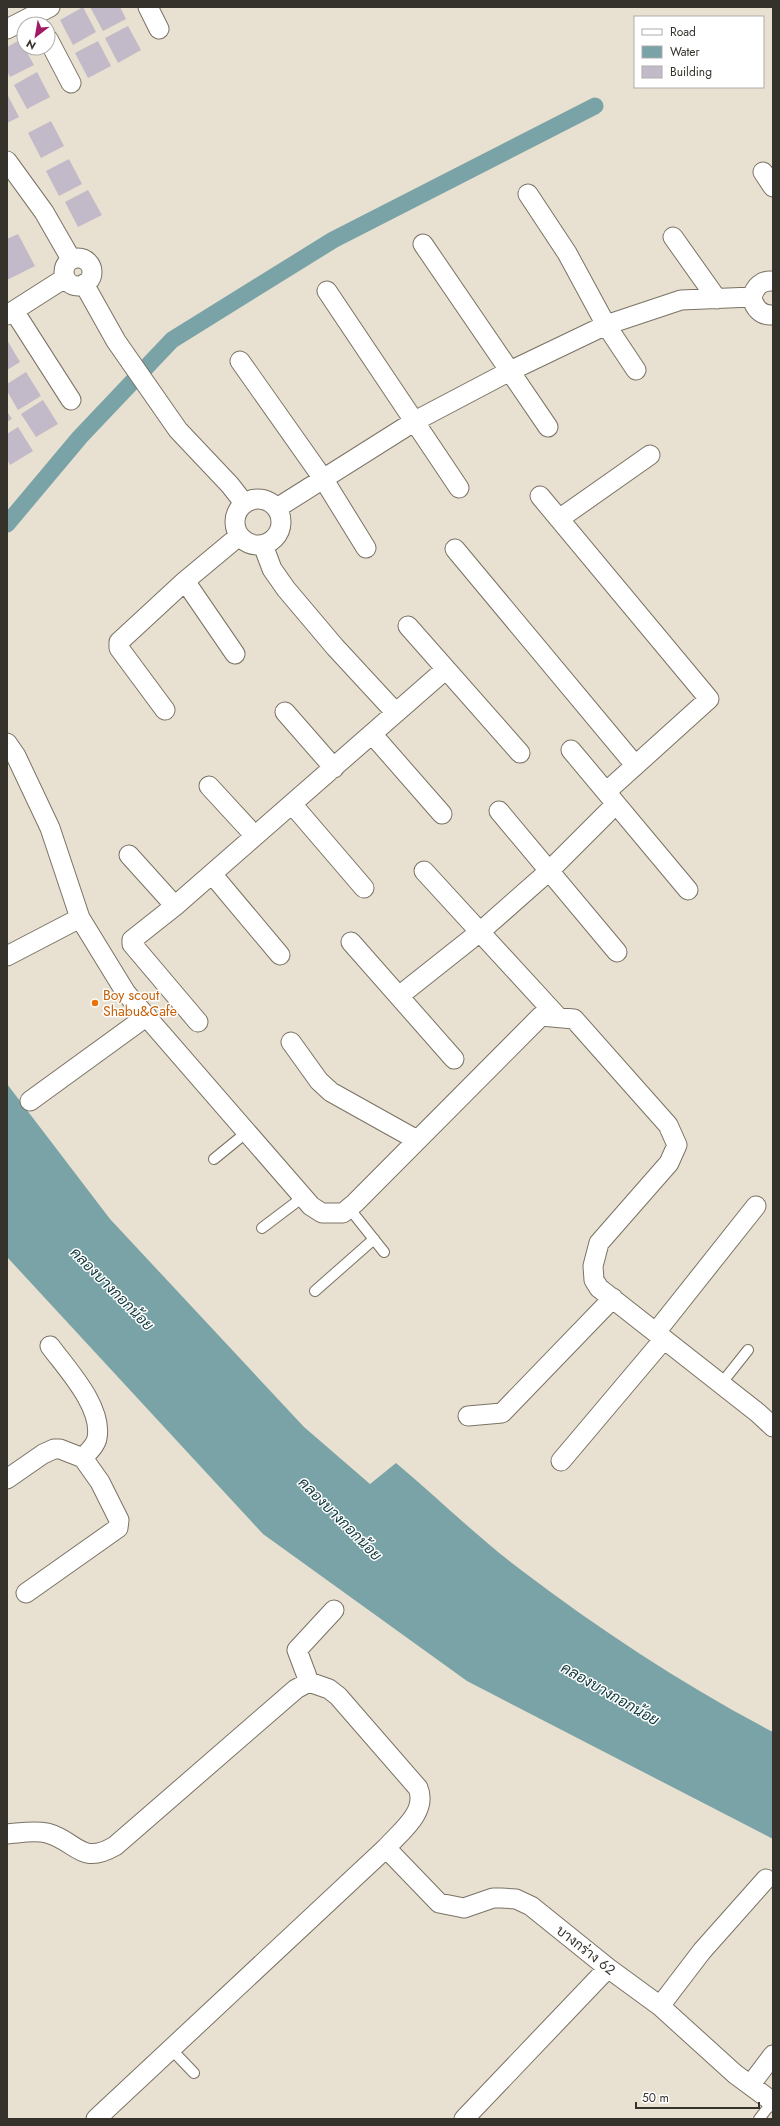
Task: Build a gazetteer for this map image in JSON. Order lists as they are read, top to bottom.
{
  "streets": {
    "street": ["บางกร่าง 62"]
  },
  "water": ["คลองบางกอกน้อย"],
  "places": ["Boy scout Shabu&Cafe"],
  "legend": ["Road", "Water", "Building"],
  "scale_bar": "50 m",
  "north": "bottom left"
}
